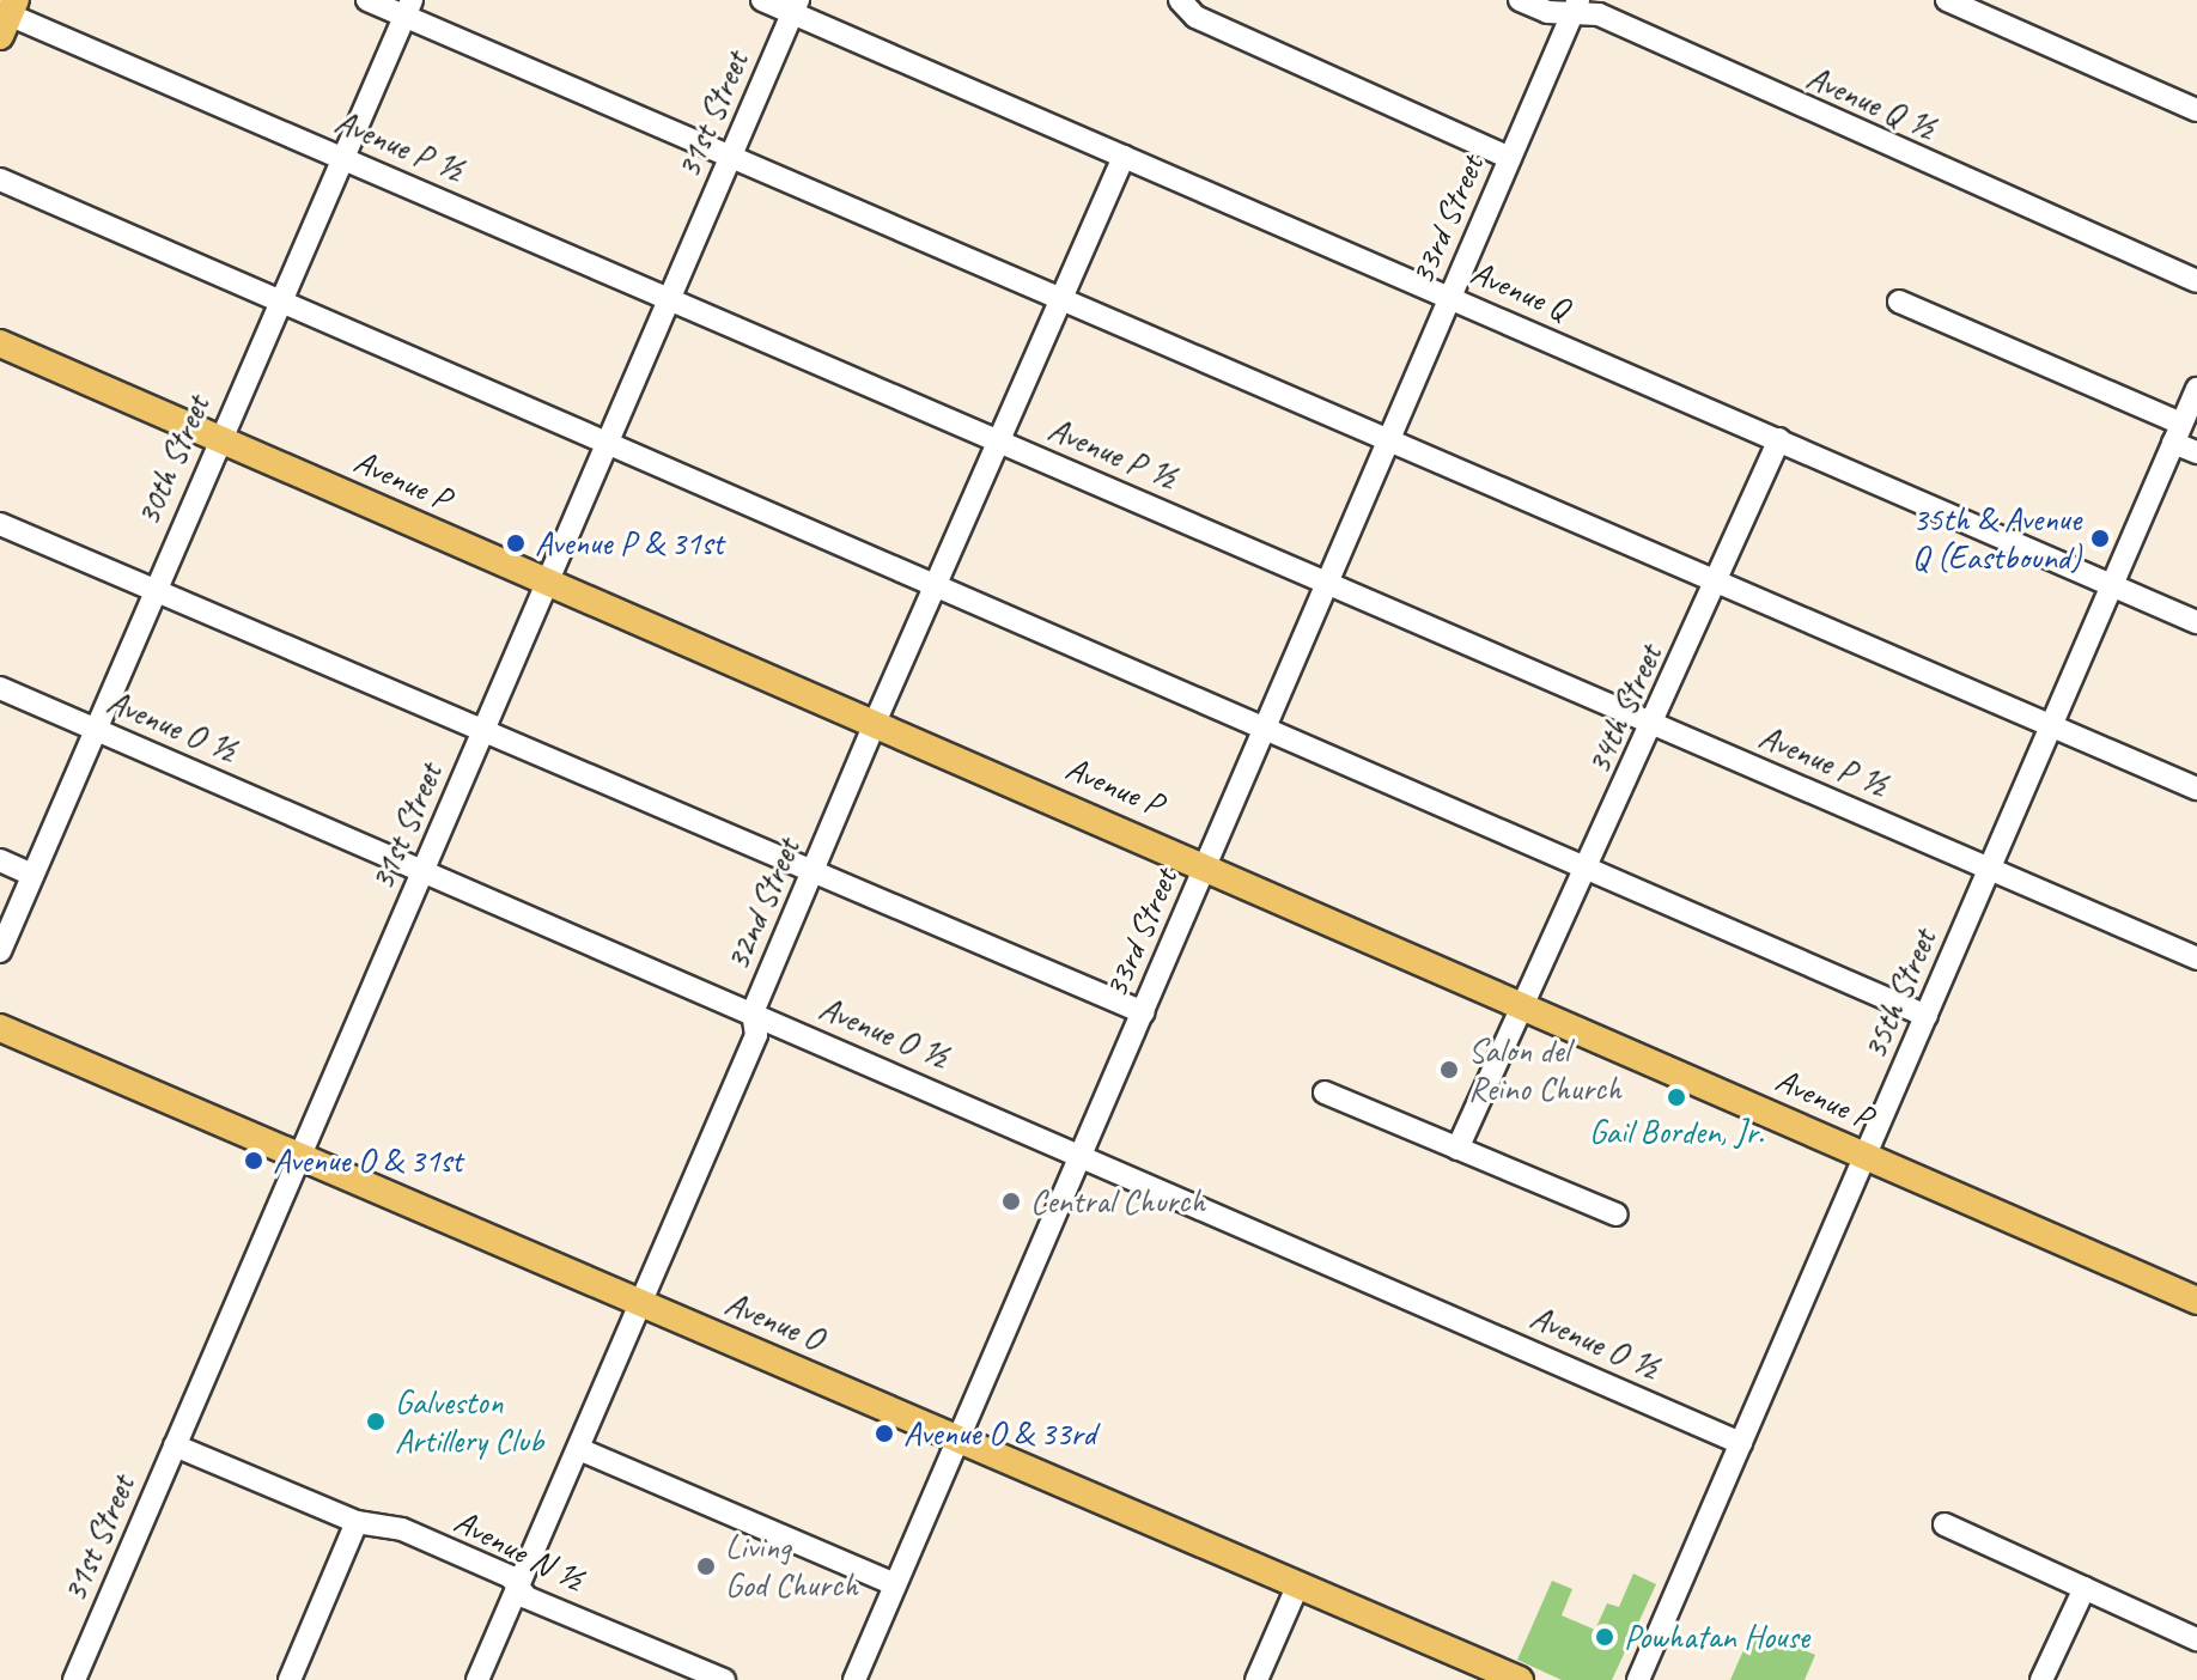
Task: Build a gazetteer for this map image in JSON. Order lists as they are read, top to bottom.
{
  "streets": {
    "main road": ["Avenue P", "Avenue O"],
    "street": [
      "Avenue Q ½",
      "31st Street",
      "Avenue P ½",
      "33rd Street",
      "Avenue Q",
      "30th Street",
      "34th Street",
      "Avenue O ½",
      "32nd Street",
      "35th Street",
      "Avenue N ½"
    ]
  },
  "crossings": [
    ["Avenue Q ½", "33rd Street"],
    ["31st Street", "Avenue P ½"],
    ["31st Street", "Avenue Q"],
    ["31st Street", "Avenue P"],
    ["31st Street", "Avenue O ½"],
    ["31st Street", "Avenue O"],
    ["31st Street", "Avenue N ½"],
    ["Avenue P ½", "33rd Street"],
    ["Avenue P ½", "30th Street"],
    ["Avenue P ½", "34th Street"],
    ["Avenue P ½", "32nd Street"],
    ["Avenue P ½", "35th Street"],
    ["33rd Street", "Avenue Q"],
    ["33rd Street", "Avenue P"],
    ["33rd Street", "Avenue O ½"],
    ["33rd Street", "Avenue O"],
    ["Avenue Q", "34th Street"],
    ["Avenue Q", "32nd Street"],
    ["Avenue Q", "35th Street"],
    ["30th Street", "Avenue P"],
    ["30th Street", "Avenue O ½"],
    ["Avenue P", "34th Street"],
    ["Avenue P", "32nd Street"],
    ["Avenue P", "35th Street"],
    ["Avenue O ½", "32nd Street"],
    ["Avenue O ½", "35th Street"],
    ["32nd Street", "Avenue O"],
    ["32nd Street", "Avenue N ½"]
  ],
  "places": [
    "35th & Avenue Q (Eastbound)",
    "Avenue P & 31st",
    "Salon del Reino Church",
    "Gail Borden, Jr.",
    "Avenue O & 31st",
    "Central Church",
    "Galveston Artillery Club",
    "Avenue O & 33rd",
    "Living God Church",
    "Powhatan House"
  ]
}
